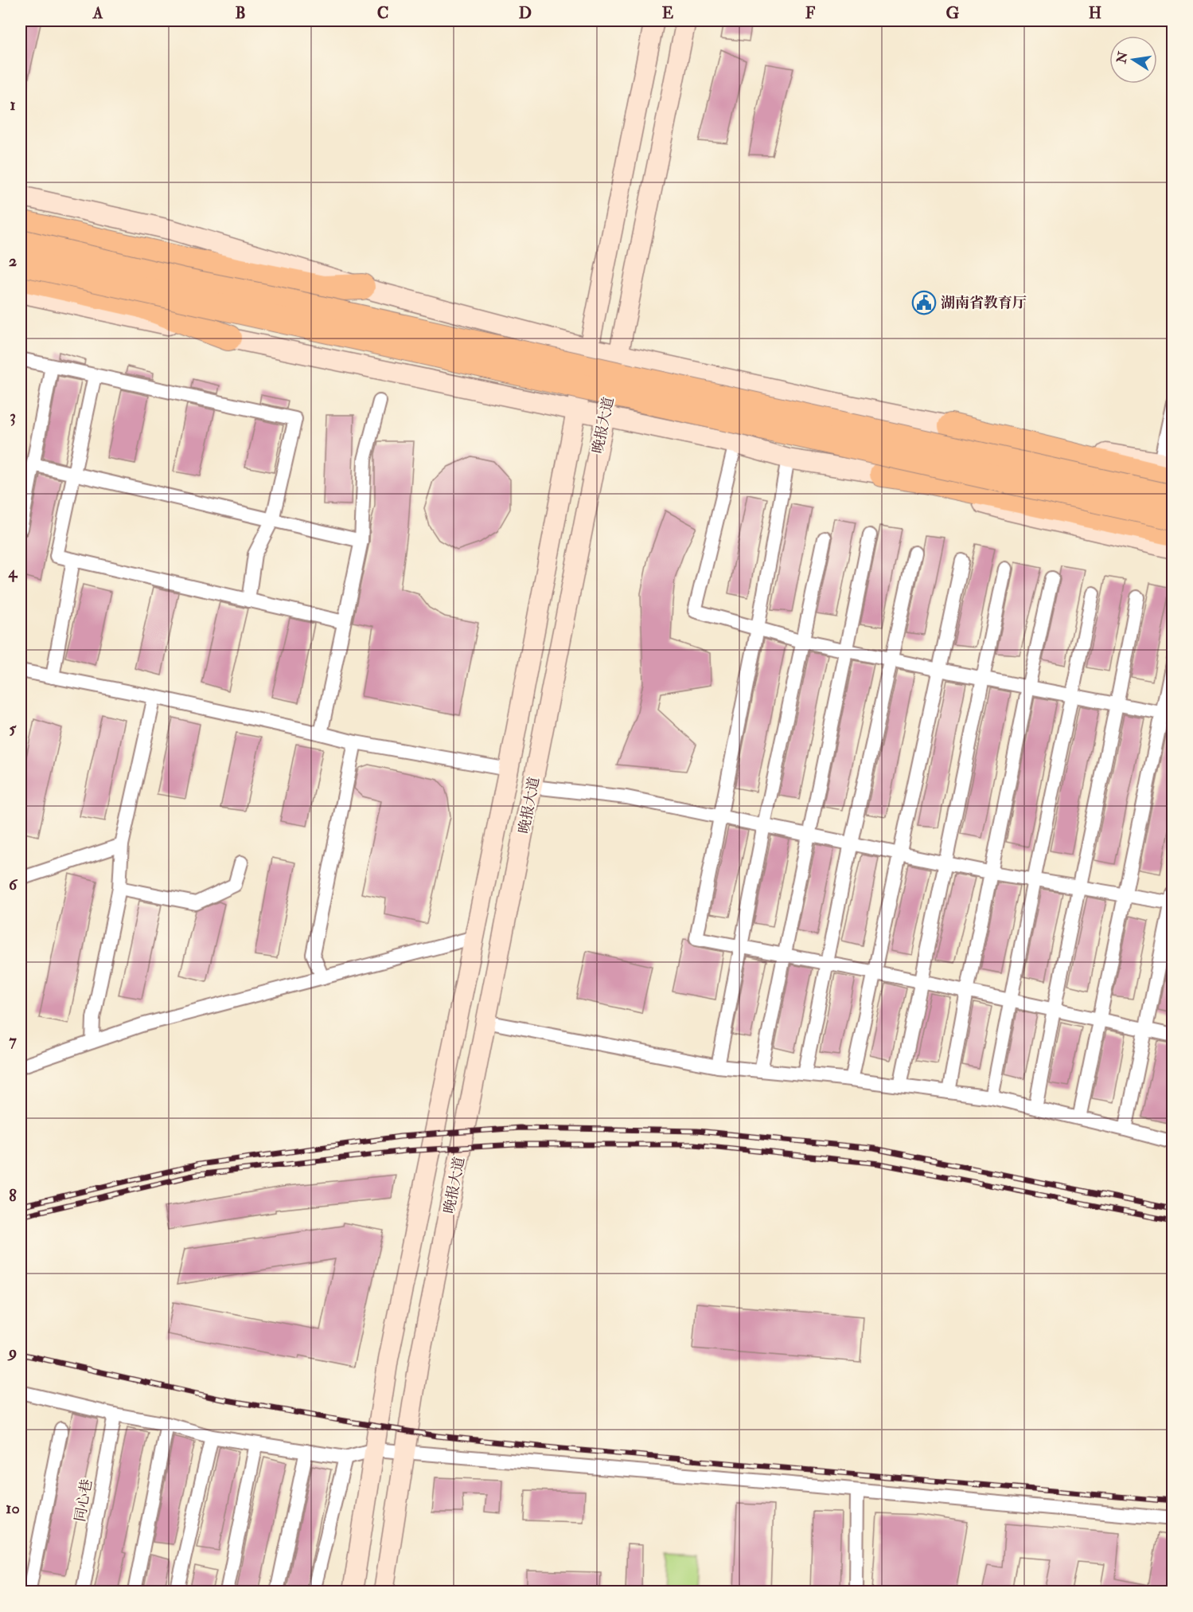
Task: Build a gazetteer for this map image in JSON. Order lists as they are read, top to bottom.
{
  "streets": {
    "main road": ["晚报大道"],
    "street": ["同心巷"]
  },
  "places": {
    "public building": ["湖南省教育厅"]
  },
  "north": "left",
  "grid": {
    "columns": [
      "A",
      "B",
      "C",
      "D",
      "E",
      "F",
      "G",
      "H"
    ],
    "rows": [
      "1",
      "2",
      "3",
      "4",
      "5",
      "6",
      "7",
      "8",
      "9",
      "10"
    ]
  }
}
